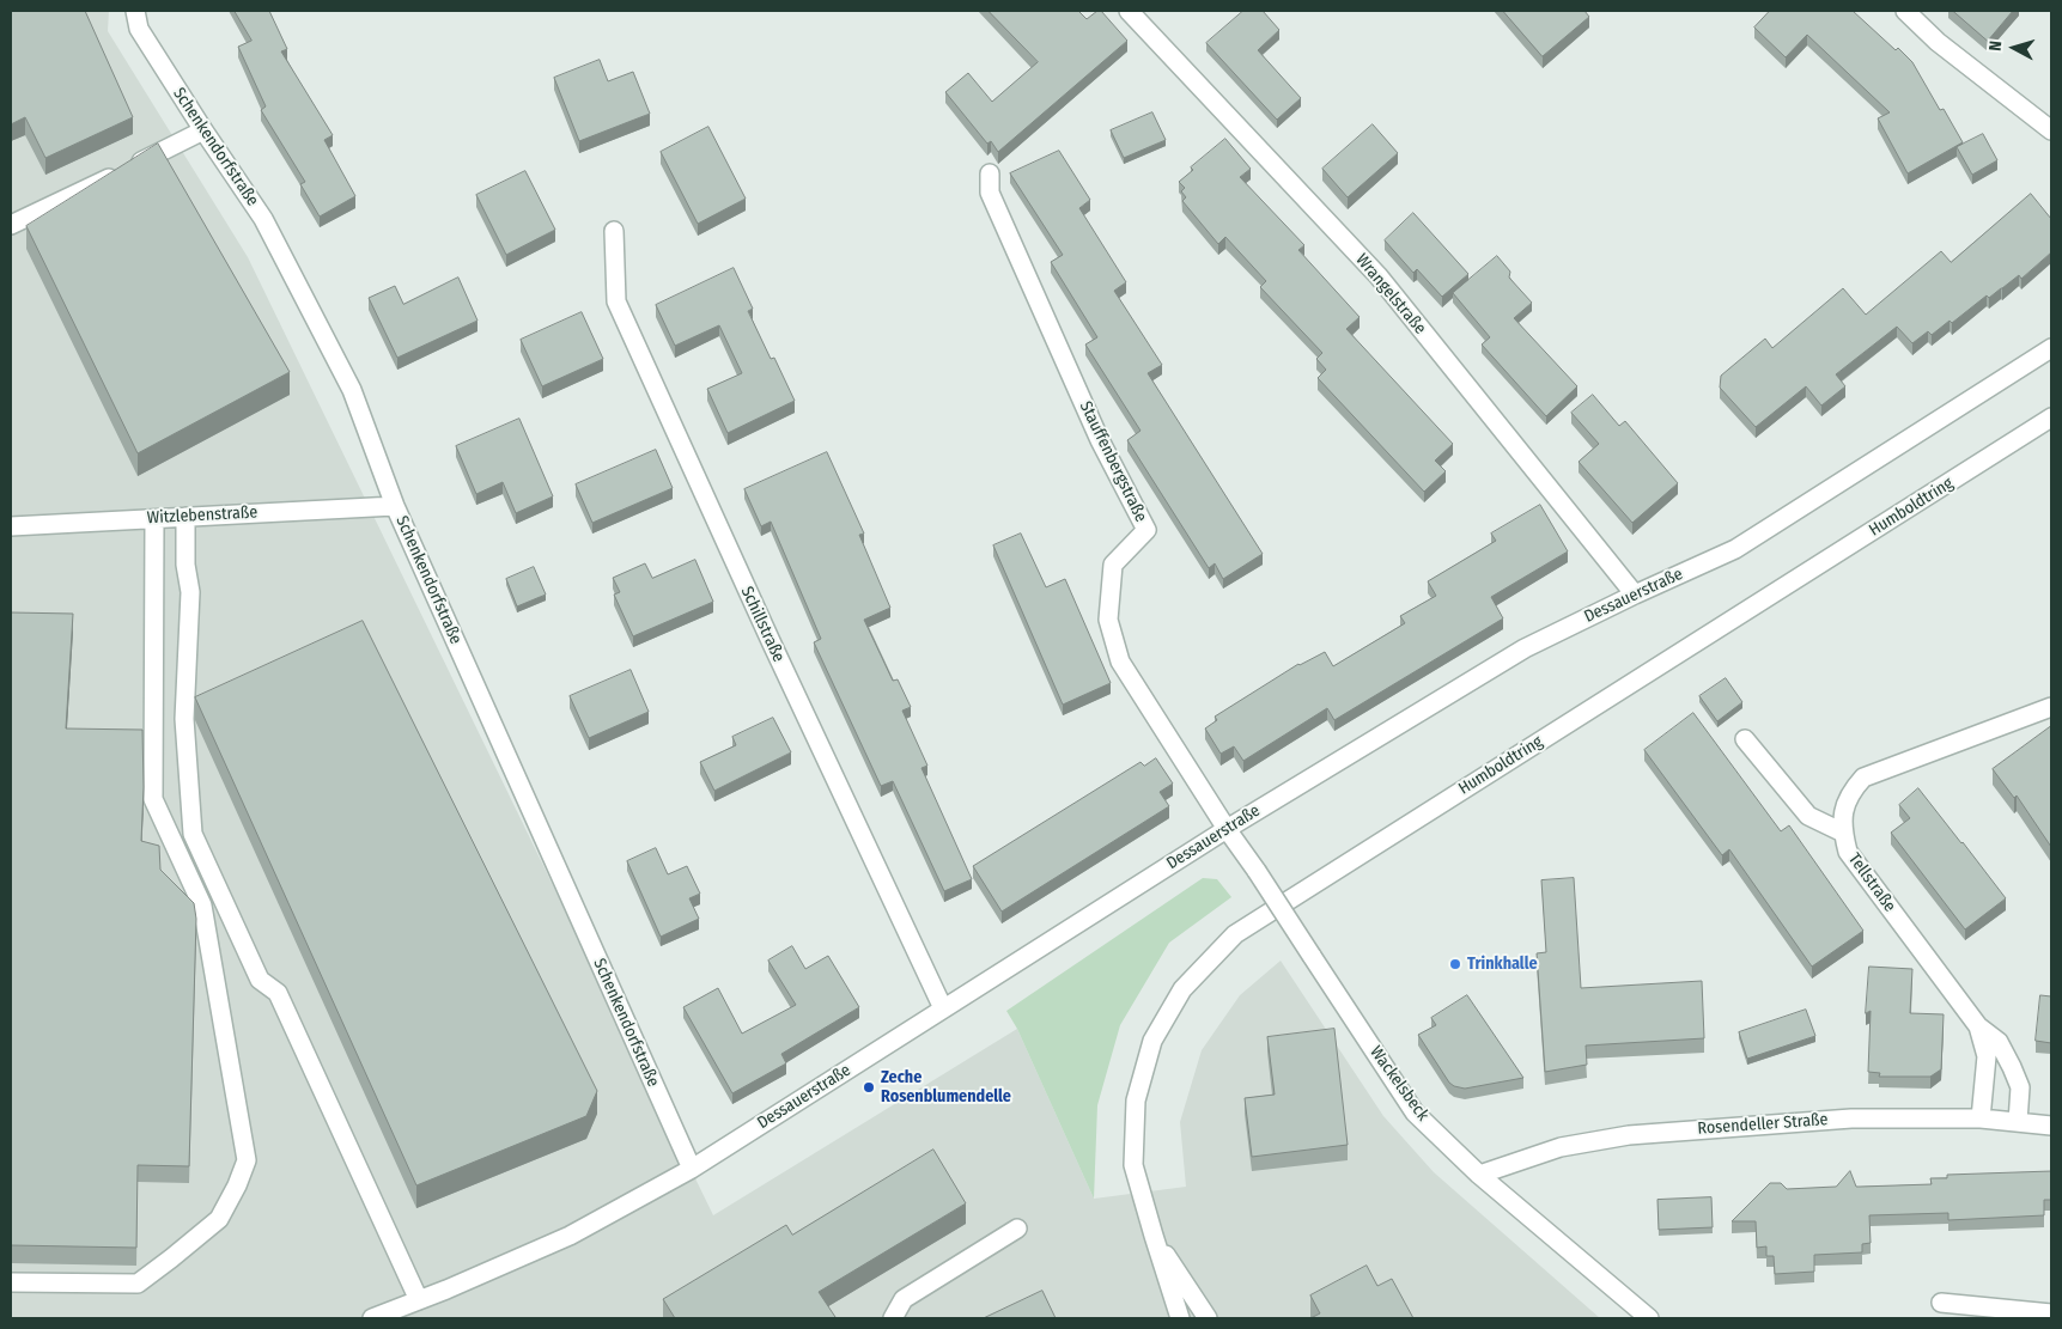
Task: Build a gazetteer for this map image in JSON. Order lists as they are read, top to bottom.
{
  "streets": {
    "street": [
      "Schenkendorfstraße",
      "Wrangelstraße",
      "Stauffenbergstraße",
      "Humboldtring",
      "Witzlebenstraße",
      "Dessauerstraße",
      "Schillstraße",
      "Tellstraße",
      "Wackelsbeck",
      "Rosendeller Straße"
    ]
  },
  "crossings": [
    ["Schenkendorfstraße", "Witzlebenstraße"],
    ["Schenkendorfstraße", "Dessauerstraße"],
    ["Wrangelstraße", "Dessauerstraße"],
    ["Stauffenbergstraße", "Dessauerstraße"],
    ["Stauffenbergstraße", "Wackelsbeck"],
    ["Dessauerstraße", "Schillstraße"],
    ["Dessauerstraße", "Wackelsbeck"],
    ["Tellstraße", "Rosendeller Straße"],
    ["Wackelsbeck", "Rosendeller Straße"]
  ],
  "places": ["Trinkhalle", "Zeche Rosenblumendelle"],
  "north": "left"
}
